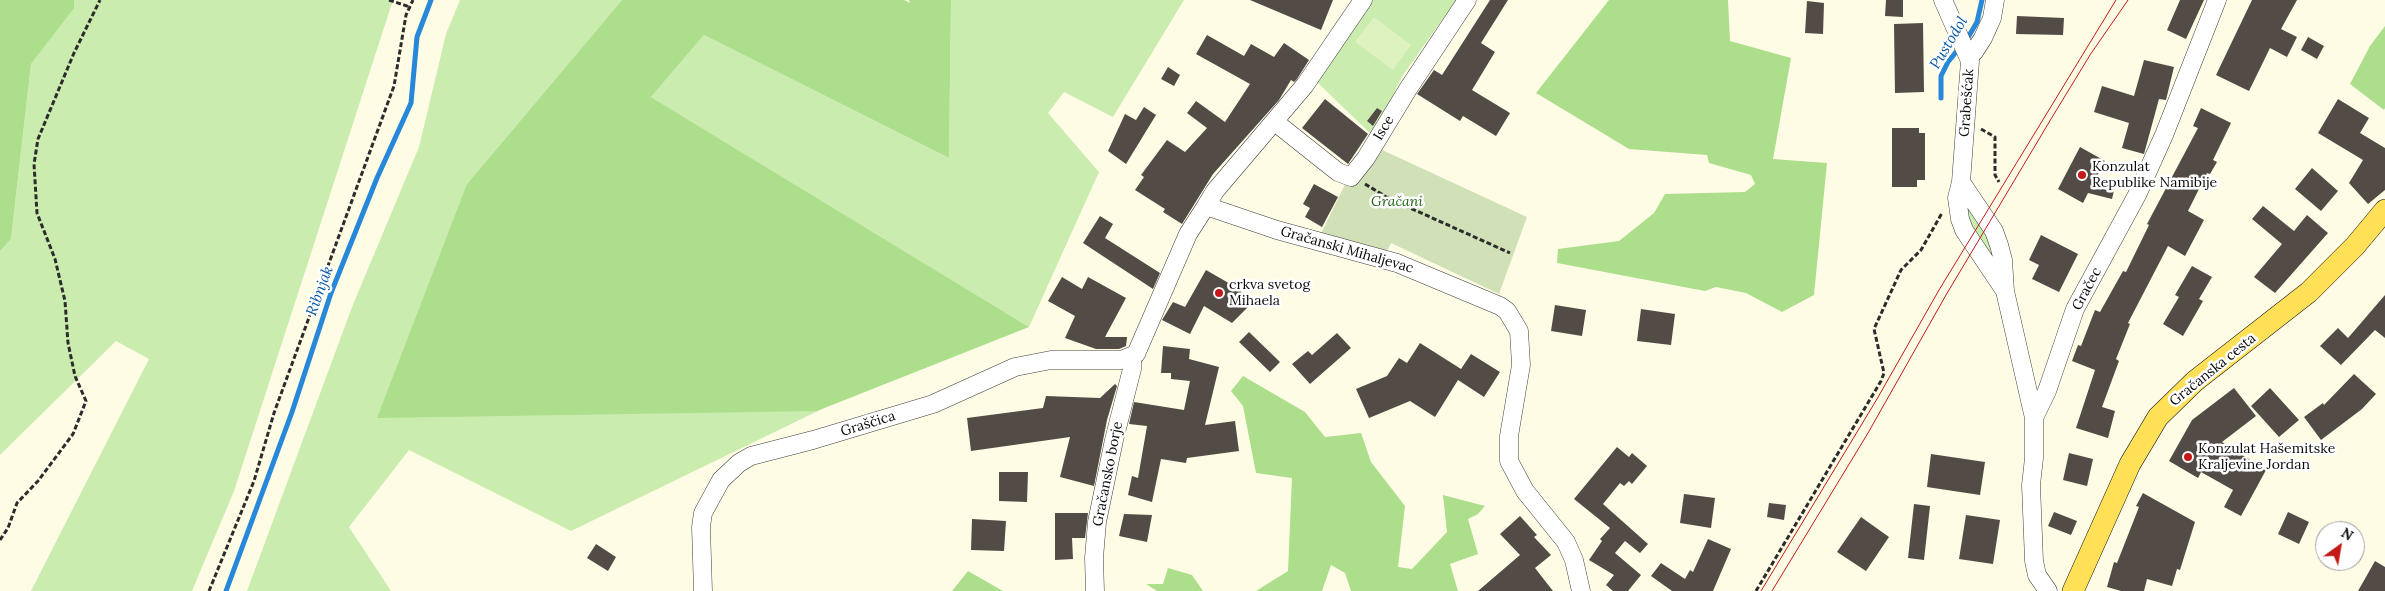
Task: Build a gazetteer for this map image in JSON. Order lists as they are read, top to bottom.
{
  "streets": {
    "main road": ["Gračanska cesta"],
    "street": [
      "Grabešćak",
      "Isce",
      "Gračanski Mihaljevac",
      "Gračec",
      "Graščica",
      "Gračansko borje"
    ]
  },
  "crossings": [
    ["Grabešćak", "Gračec"],
    ["Graščica", "Gračansko borje"]
  ],
  "water": ["Pustodol", "Ribnjak"],
  "parks": ["Gračani"],
  "places": ["Konzulat Republike Namibije", "crkva svetog Mihaela", "Konzulat Hašemitske Kraljevine Jordan"],
  "north": "top right"
}
